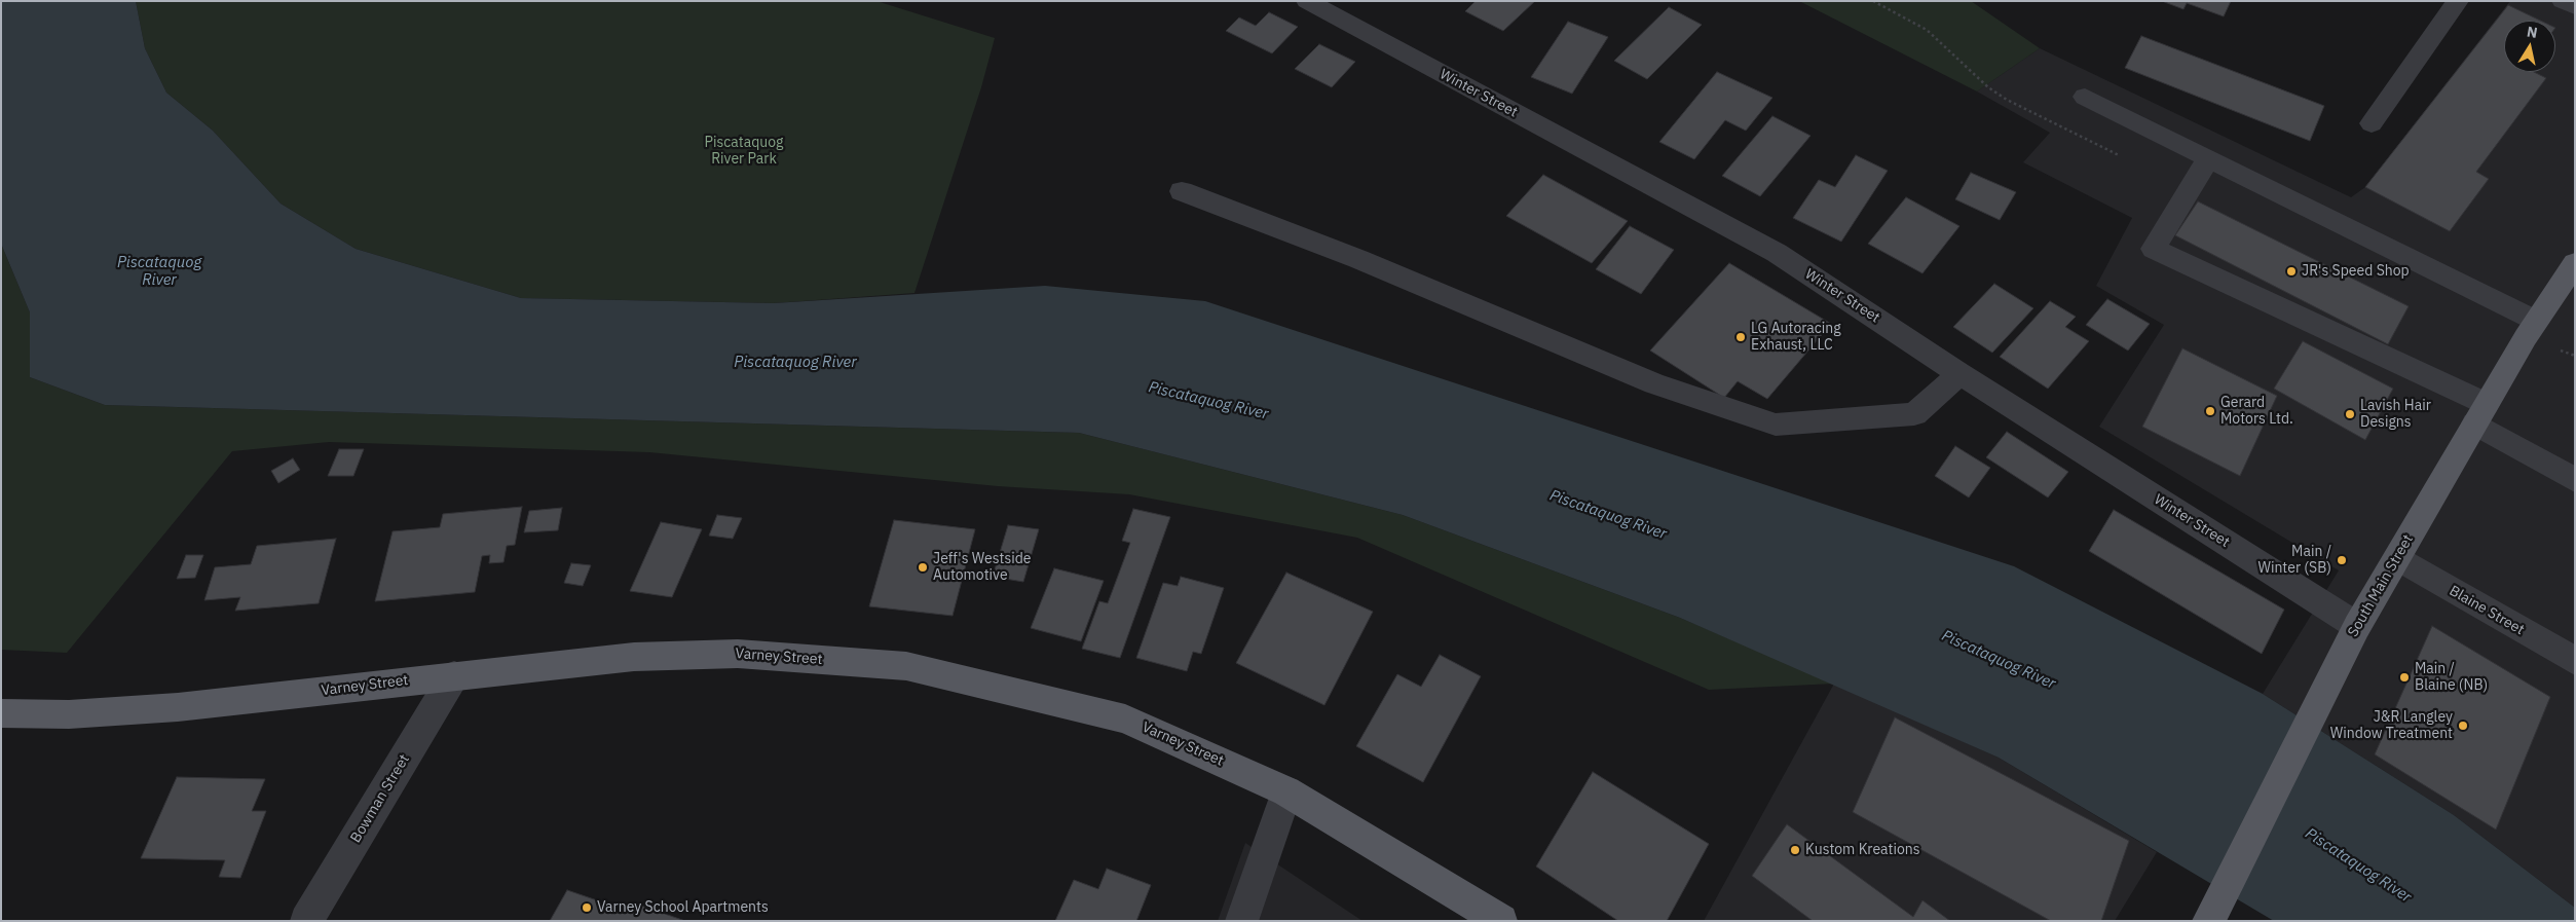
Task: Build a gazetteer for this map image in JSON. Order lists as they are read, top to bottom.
{
  "streets": {
    "main road": ["South Main Street", "Varney Street"],
    "street": ["Winter Street", "Blaine Street", "Bowman Street"]
  },
  "crossings": [
    ["Winter Street", "South Main Street"],
    ["South Main Street", "Blaine Street"],
    ["Varney Street", "Bowman Street"]
  ],
  "water": ["Piscataquog River"],
  "parks": ["Piscataquog River Park"],
  "places": [
    "JR's Speed Shop",
    "LG Autoracing Exhaust, LLC",
    "Gerard Motors Ltd.",
    "Lavish Hair Designs",
    "Main / Winter (SB)",
    "Jeff's Westside Automotive",
    "Main / Blaine (NB)",
    "J&R Langley Window Treatment",
    "Kustom Kreations",
    "Varney School Apartments"
  ],
  "north": "top"
}
